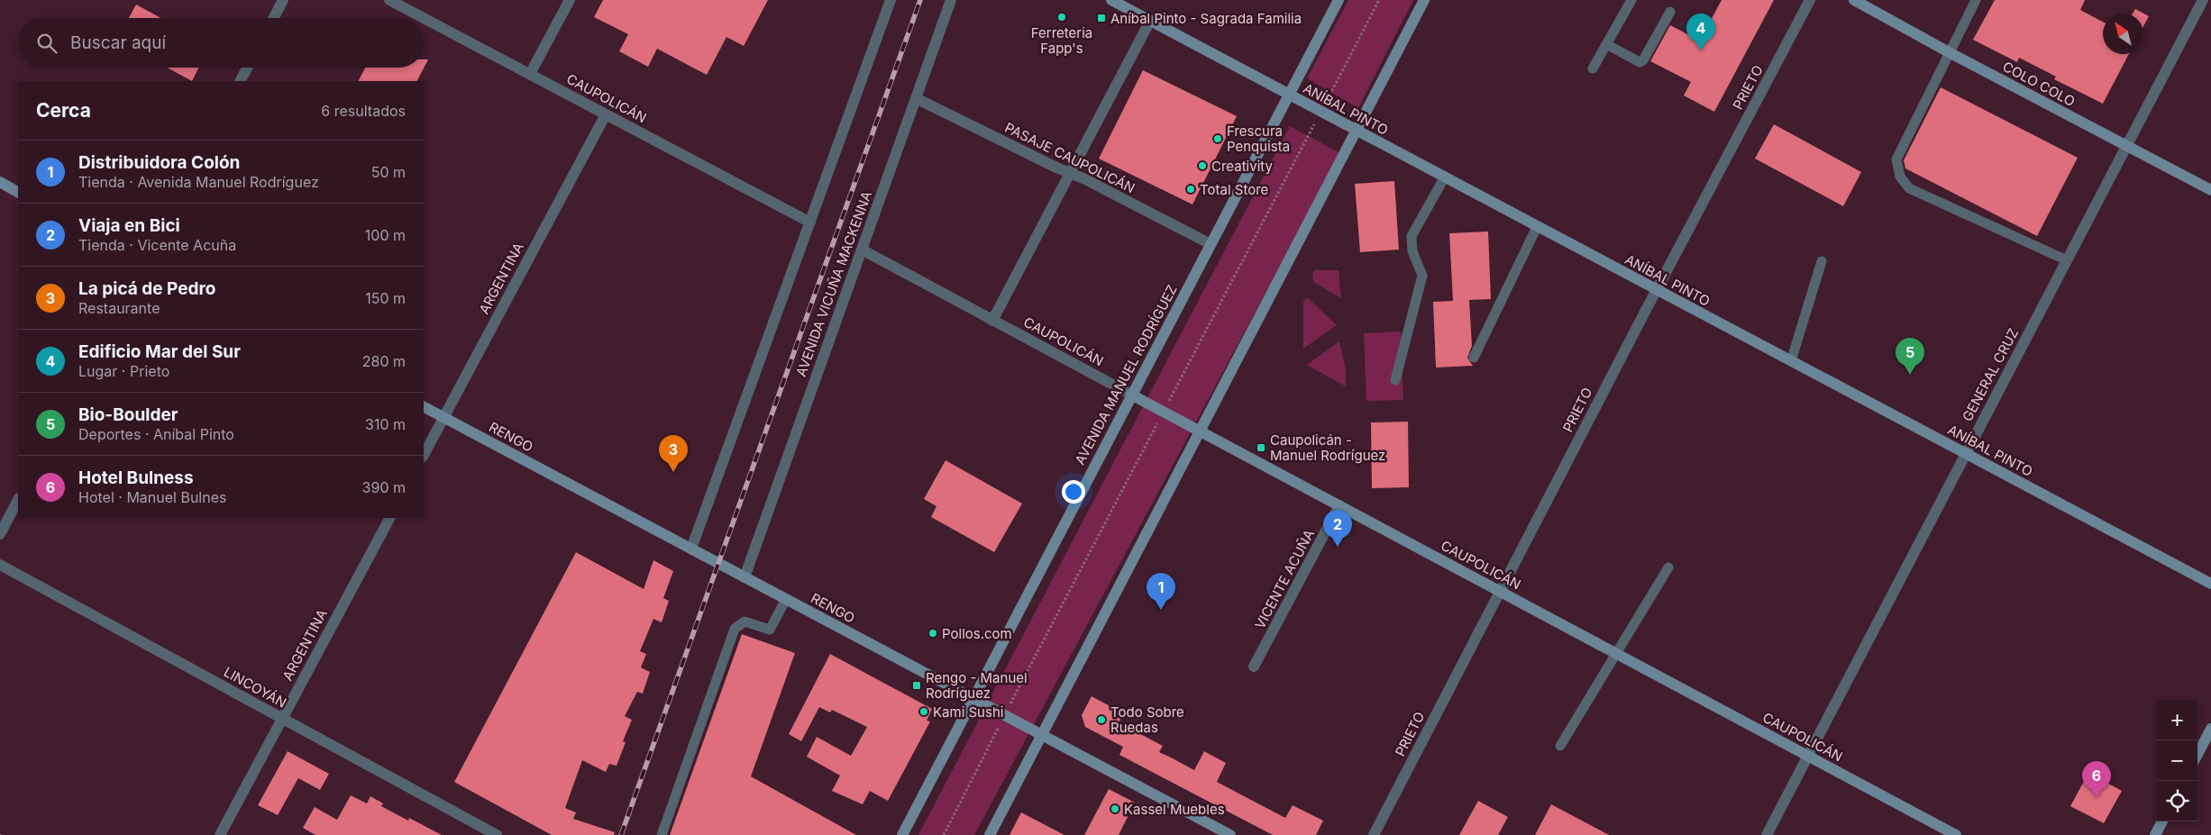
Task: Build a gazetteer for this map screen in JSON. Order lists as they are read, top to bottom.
{
  "streets": {
    "main road": [
      "COLO COLO",
      "CAUPOLICÁN",
      "ANÍBAL PINTO",
      "AVENIDA MANUEL RODRÍGUEZ",
      "RENGO"
    ],
    "street": [
      "PRIETO",
      "PASAJE CAUPOLICÁN",
      "ARGENTINA",
      "AVENIDA VICUÑA MACKENNA",
      "GENERAL CRUZ",
      "VICENTE ACUÑA",
      "LINCOYÁN"
    ]
  },
  "crossings": [
    ["COLO COLO", "GENERAL CRUZ"],
    ["PRIETO", "CAUPOLICÁN"],
    ["PRIETO", "ANÍBAL PINTO"],
    ["CAUPOLICÁN", "ARGENTINA"],
    ["CAUPOLICÁN", "AVENIDA VICUÑA MACKENNA"],
    ["CAUPOLICÁN", "AVENIDA MANUEL RODRÍGUEZ"],
    ["CAUPOLICÁN", "GENERAL CRUZ"],
    ["CAUPOLICÁN", "VICENTE ACUÑA"],
    ["ANÍBAL PINTO", "AVENIDA MANUEL RODRÍGUEZ"],
    ["ANÍBAL PINTO", "GENERAL CRUZ"],
    ["PASAJE CAUPOLICÁN", "AVENIDA VICUÑA MACKENNA"],
    ["PASAJE CAUPOLICÁN", "AVENIDA MANUEL RODRÍGUEZ"],
    ["ARGENTINA", "RENGO"],
    ["ARGENTINA", "LINCOYÁN"],
    ["AVENIDA VICUÑA MACKENNA", "RENGO"],
    ["AVENIDA MANUEL RODRÍGUEZ", "RENGO"]
  ],
  "places": {
    "other": [
      "Ferreteria Fapp's",
      "Frescura Penquista",
      "Creativity",
      "Total Store",
      "Pollos.com",
      "Kami Sushi",
      "Todo Sobre Ruedas",
      "Kassel Muebles"
    ],
    "transit": ["Aníbal Pinto - Sagrada Familia", "Caupolicán - Manuel Rodríguez", "Rengo - Manuel Rodríguez"]
  },
  "north": "top left",
  "page": {
    "pins": [
      "4",
      "5",
      "3",
      "2",
      "1",
      "6"
    ],
    "search": "Buscar aquí",
    "heading": ["Cerca", "6 resultados"],
    "list": [
      {
        "mark": "1",
        "name": "Distribuidora Colón",
        "note": "Tienda · Avenida Manuel Rodríguez",
        "value": "50 m"
      },
      {
        "mark": "2",
        "name": "Viaja en Bici",
        "note": "Tienda · Vicente Acuña",
        "value": "100 m"
      },
      {
        "mark": "3",
        "name": "La picá de Pedro",
        "note": "Restaurante",
        "value": "150 m"
      },
      {
        "mark": "4",
        "name": "Edificio Mar del Sur",
        "note": "Lugar · Prieto",
        "value": "280 m"
      },
      {
        "mark": "5",
        "name": "Bio-Boulder",
        "note": "Deportes · Aníbal Pinto",
        "value": "310 m"
      },
      {
        "mark": "6",
        "name": "Hotel Bulness",
        "note": "Hotel · Manuel Bulnes",
        "value": "390 m"
      }
    ],
    "map_buttons": ["+", "−"]
  }
}
